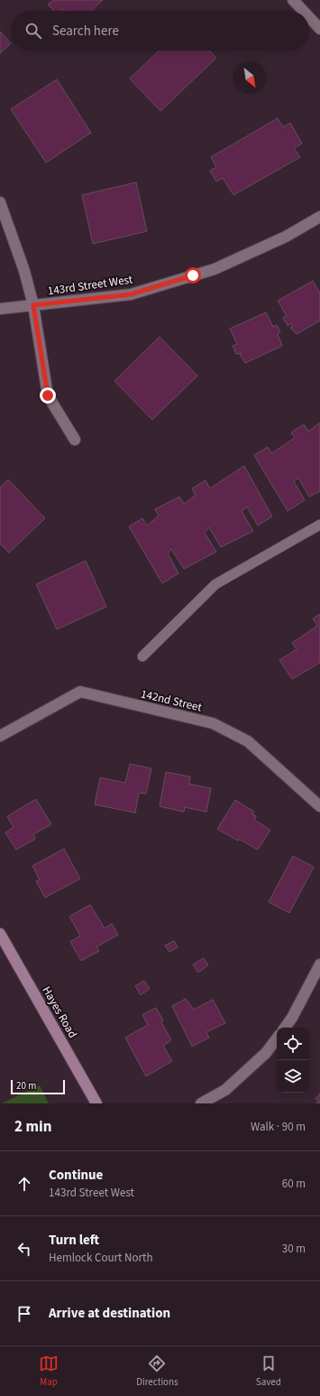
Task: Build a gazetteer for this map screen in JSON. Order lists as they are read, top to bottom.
{
  "streets": {
    "street": ["143rd Street West", "142nd Street", "Hayes Road"]
  },
  "scale_bar": "20 m",
  "north": "bottom right",
  "page": {
    "search": "Search here",
    "scale": "20 m",
    "heading": ["2 min", "Walk · 90 m"],
    "list": [
      ["Continue", "143rd Street West", "60 m"],
      ["Turn left", "Hemlock Court North", "30 m"],
      "Arrive at destination"
    ],
    "nav": ["Map", "Directions", "Saved"]
  }
}
